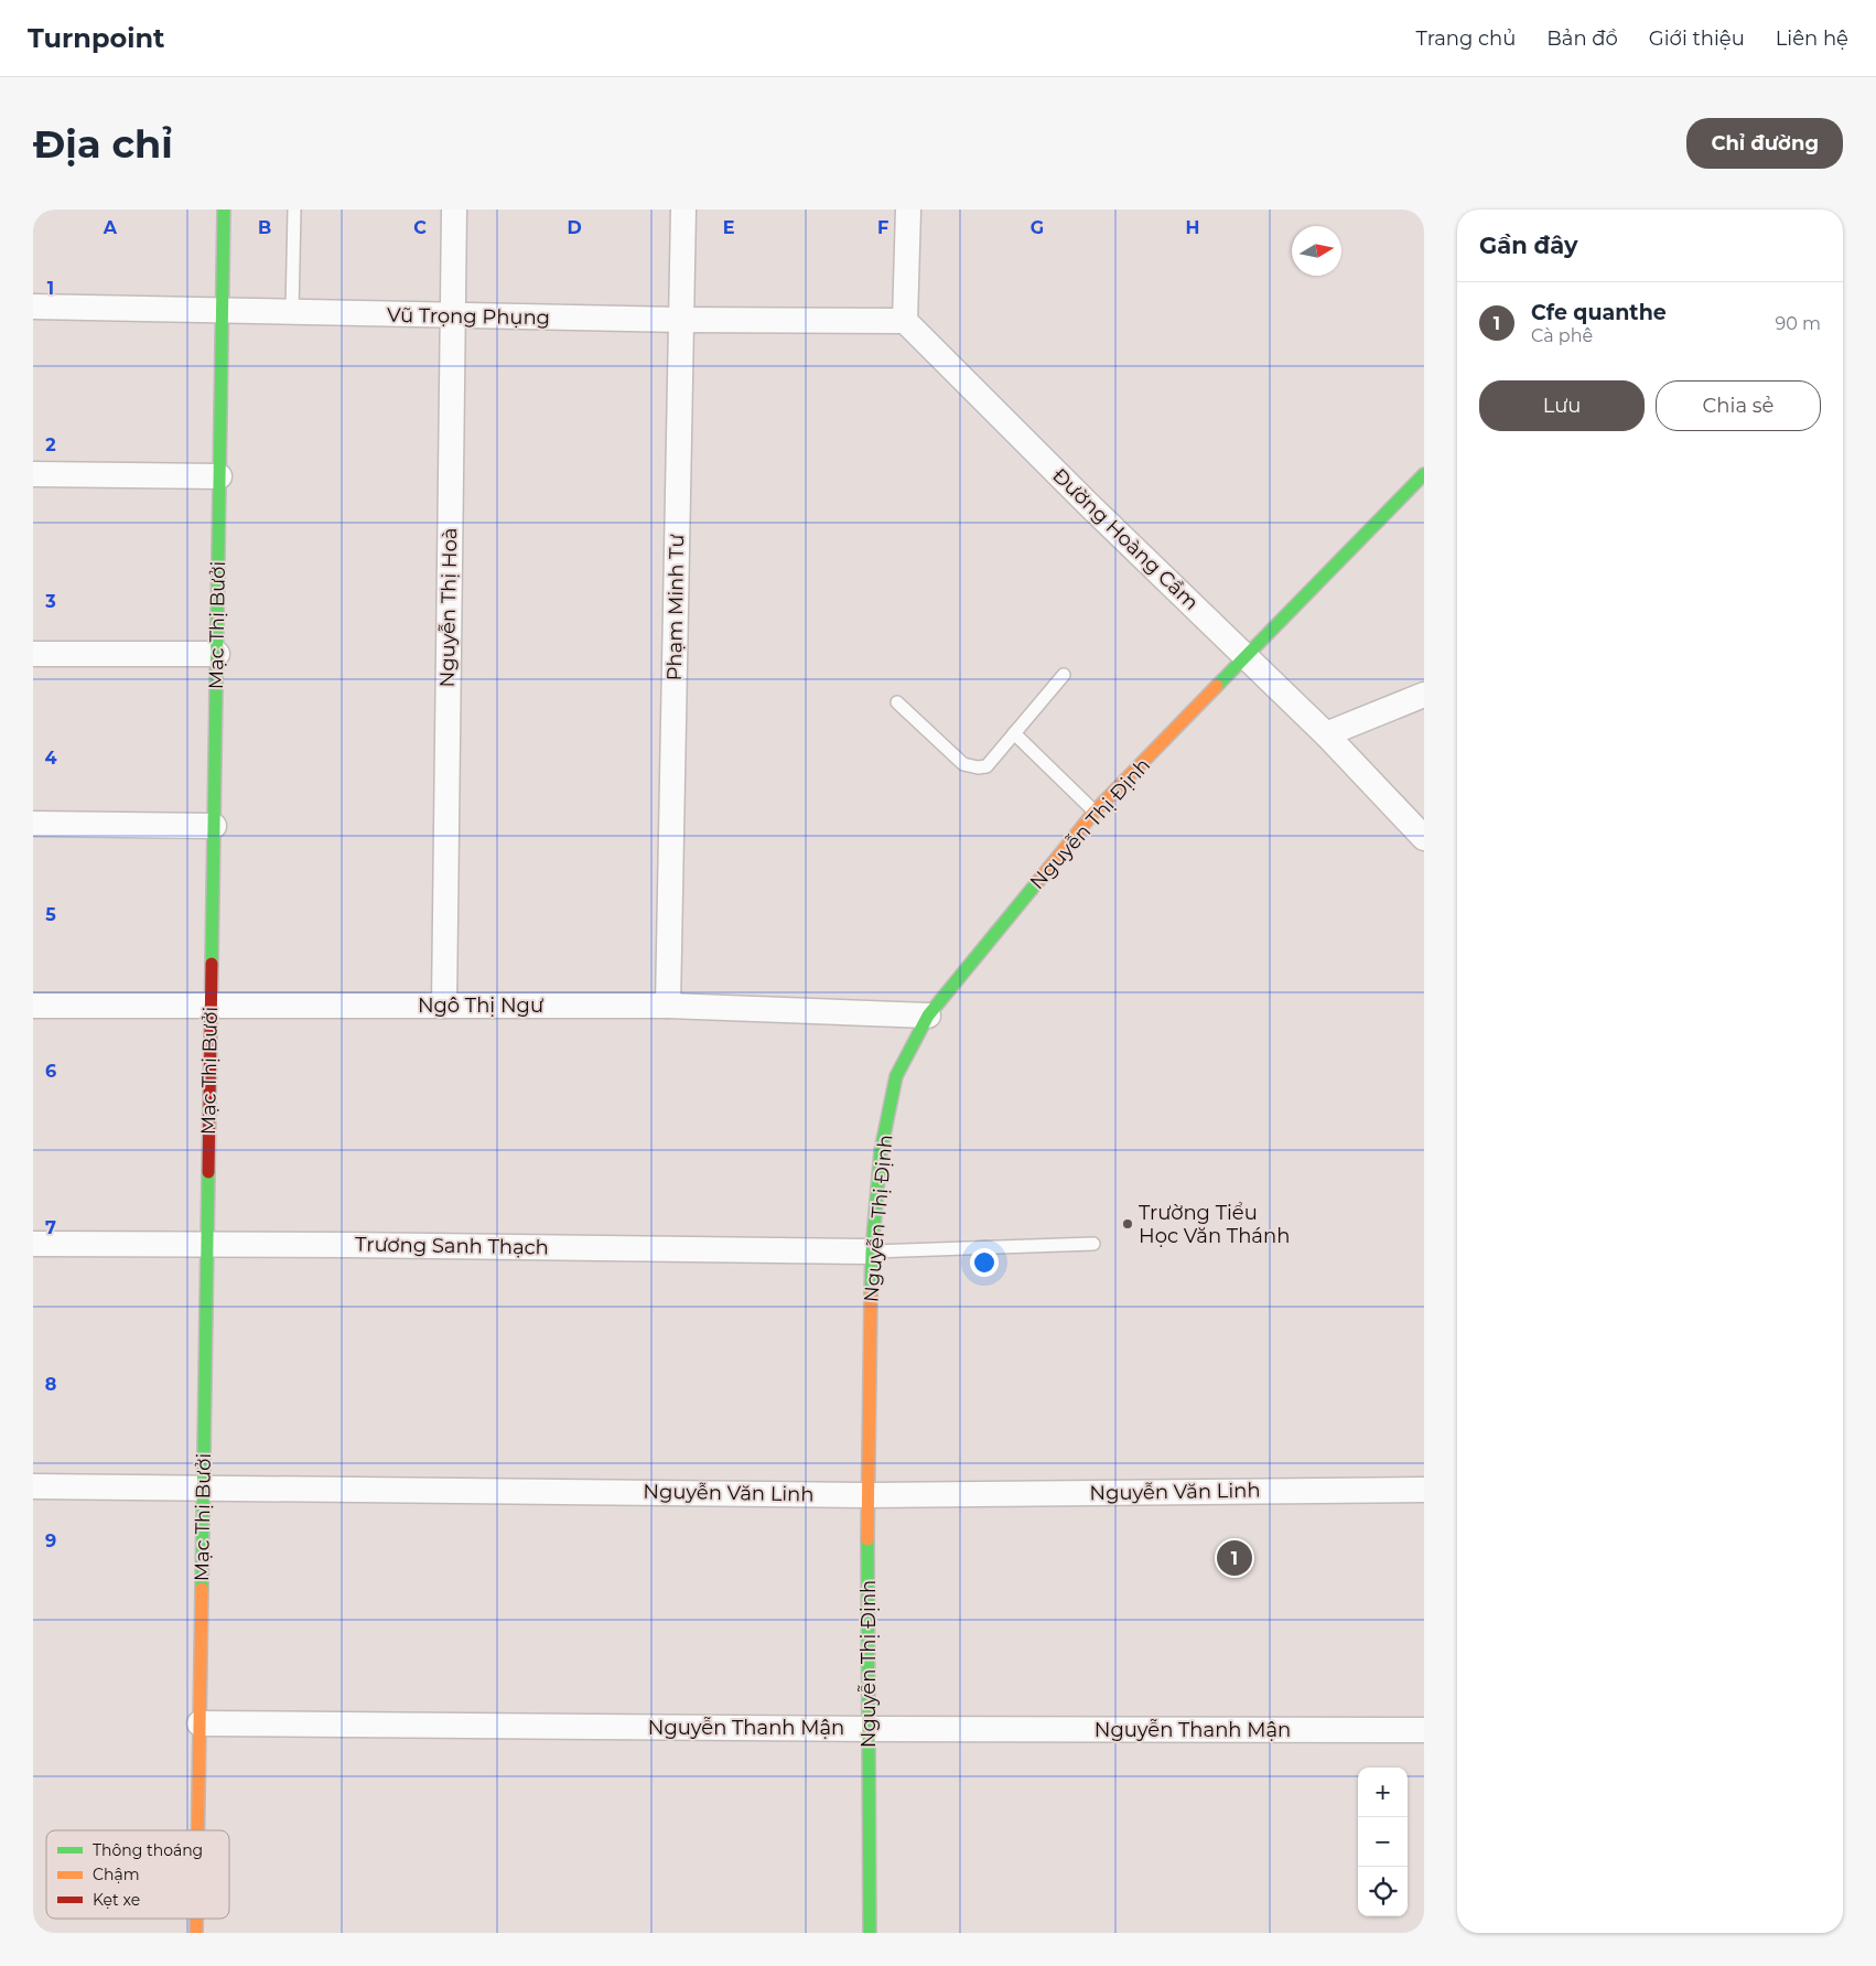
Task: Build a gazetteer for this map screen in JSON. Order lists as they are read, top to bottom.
{
  "streets": {
    "street": [
      "Vũ Trọng Phụng",
      "Đường Hoàng Cầm",
      "Nguyễn Thị Hoà",
      "Phạm Minh Tư",
      "Mạc Thị Bưởi",
      "Nguyễn Thị Định",
      "Ngô Thị Ngư",
      "Trương Sanh Thạch",
      "Nguyễn Văn Linh",
      "Nguyễn Thanh Mận"
    ]
  },
  "crossings": [
    ["Vũ Trọng Phụng", "Đường Hoàng Cầm"],
    ["Vũ Trọng Phụng", "Nguyễn Thị Hoà"],
    ["Vũ Trọng Phụng", "Phạm Minh Tư"],
    ["Vũ Trọng Phụng", "Mạc Thị Bưởi"],
    ["Đường Hoàng Cầm", "Nguyễn Thị Định"],
    ["Nguyễn Thị Hoà", "Ngô Thị Ngư"],
    ["Phạm Minh Tư", "Ngô Thị Ngư"],
    ["Mạc Thị Bưởi", "Ngô Thị Ngư"],
    ["Mạc Thị Bưởi", "Trương Sanh Thạch"],
    ["Mạc Thị Bưởi", "Nguyễn Văn Linh"],
    ["Mạc Thị Bưởi", "Nguyễn Thanh Mận"],
    ["Nguyễn Thị Định", "Ngô Thị Ngư"],
    ["Nguyễn Thị Định", "Trương Sanh Thạch"],
    ["Nguyễn Thị Định", "Nguyễn Văn Linh"],
    ["Nguyễn Thị Định", "Nguyễn Thanh Mận"]
  ],
  "places": ["Trường Tiểu Học Văn Thánh"],
  "legend": ["Thông thoáng", "Chậm", "Kẹt xe"],
  "north": "right",
  "page": {
    "header": "Turnpoint",
    "nav": [
      "Trang chủ",
      "Bản đồ",
      "Giới thiệu",
      "Liên hệ"
    ],
    "buttons": [
      "Chỉ đường",
      ["Lưu", "Chia sẻ"]
    ],
    "title": "Địa chỉ",
    "heading": "Gần đây",
    "list": [
      {
        "mark": "1",
        "name": "Cfe quanthe",
        "note": "Cà phê",
        "value": "90 m"
      }
    ],
    "pins": "1",
    "map_buttons": ["+", "−"]
  },
  "grid": {
    "columns": [
      "A",
      "B",
      "C",
      "D",
      "E",
      "F",
      "G",
      "H"
    ],
    "rows": [
      "1",
      "2",
      "3",
      "4",
      "5",
      "6",
      "7",
      "8",
      "9"
    ]
  }
}
